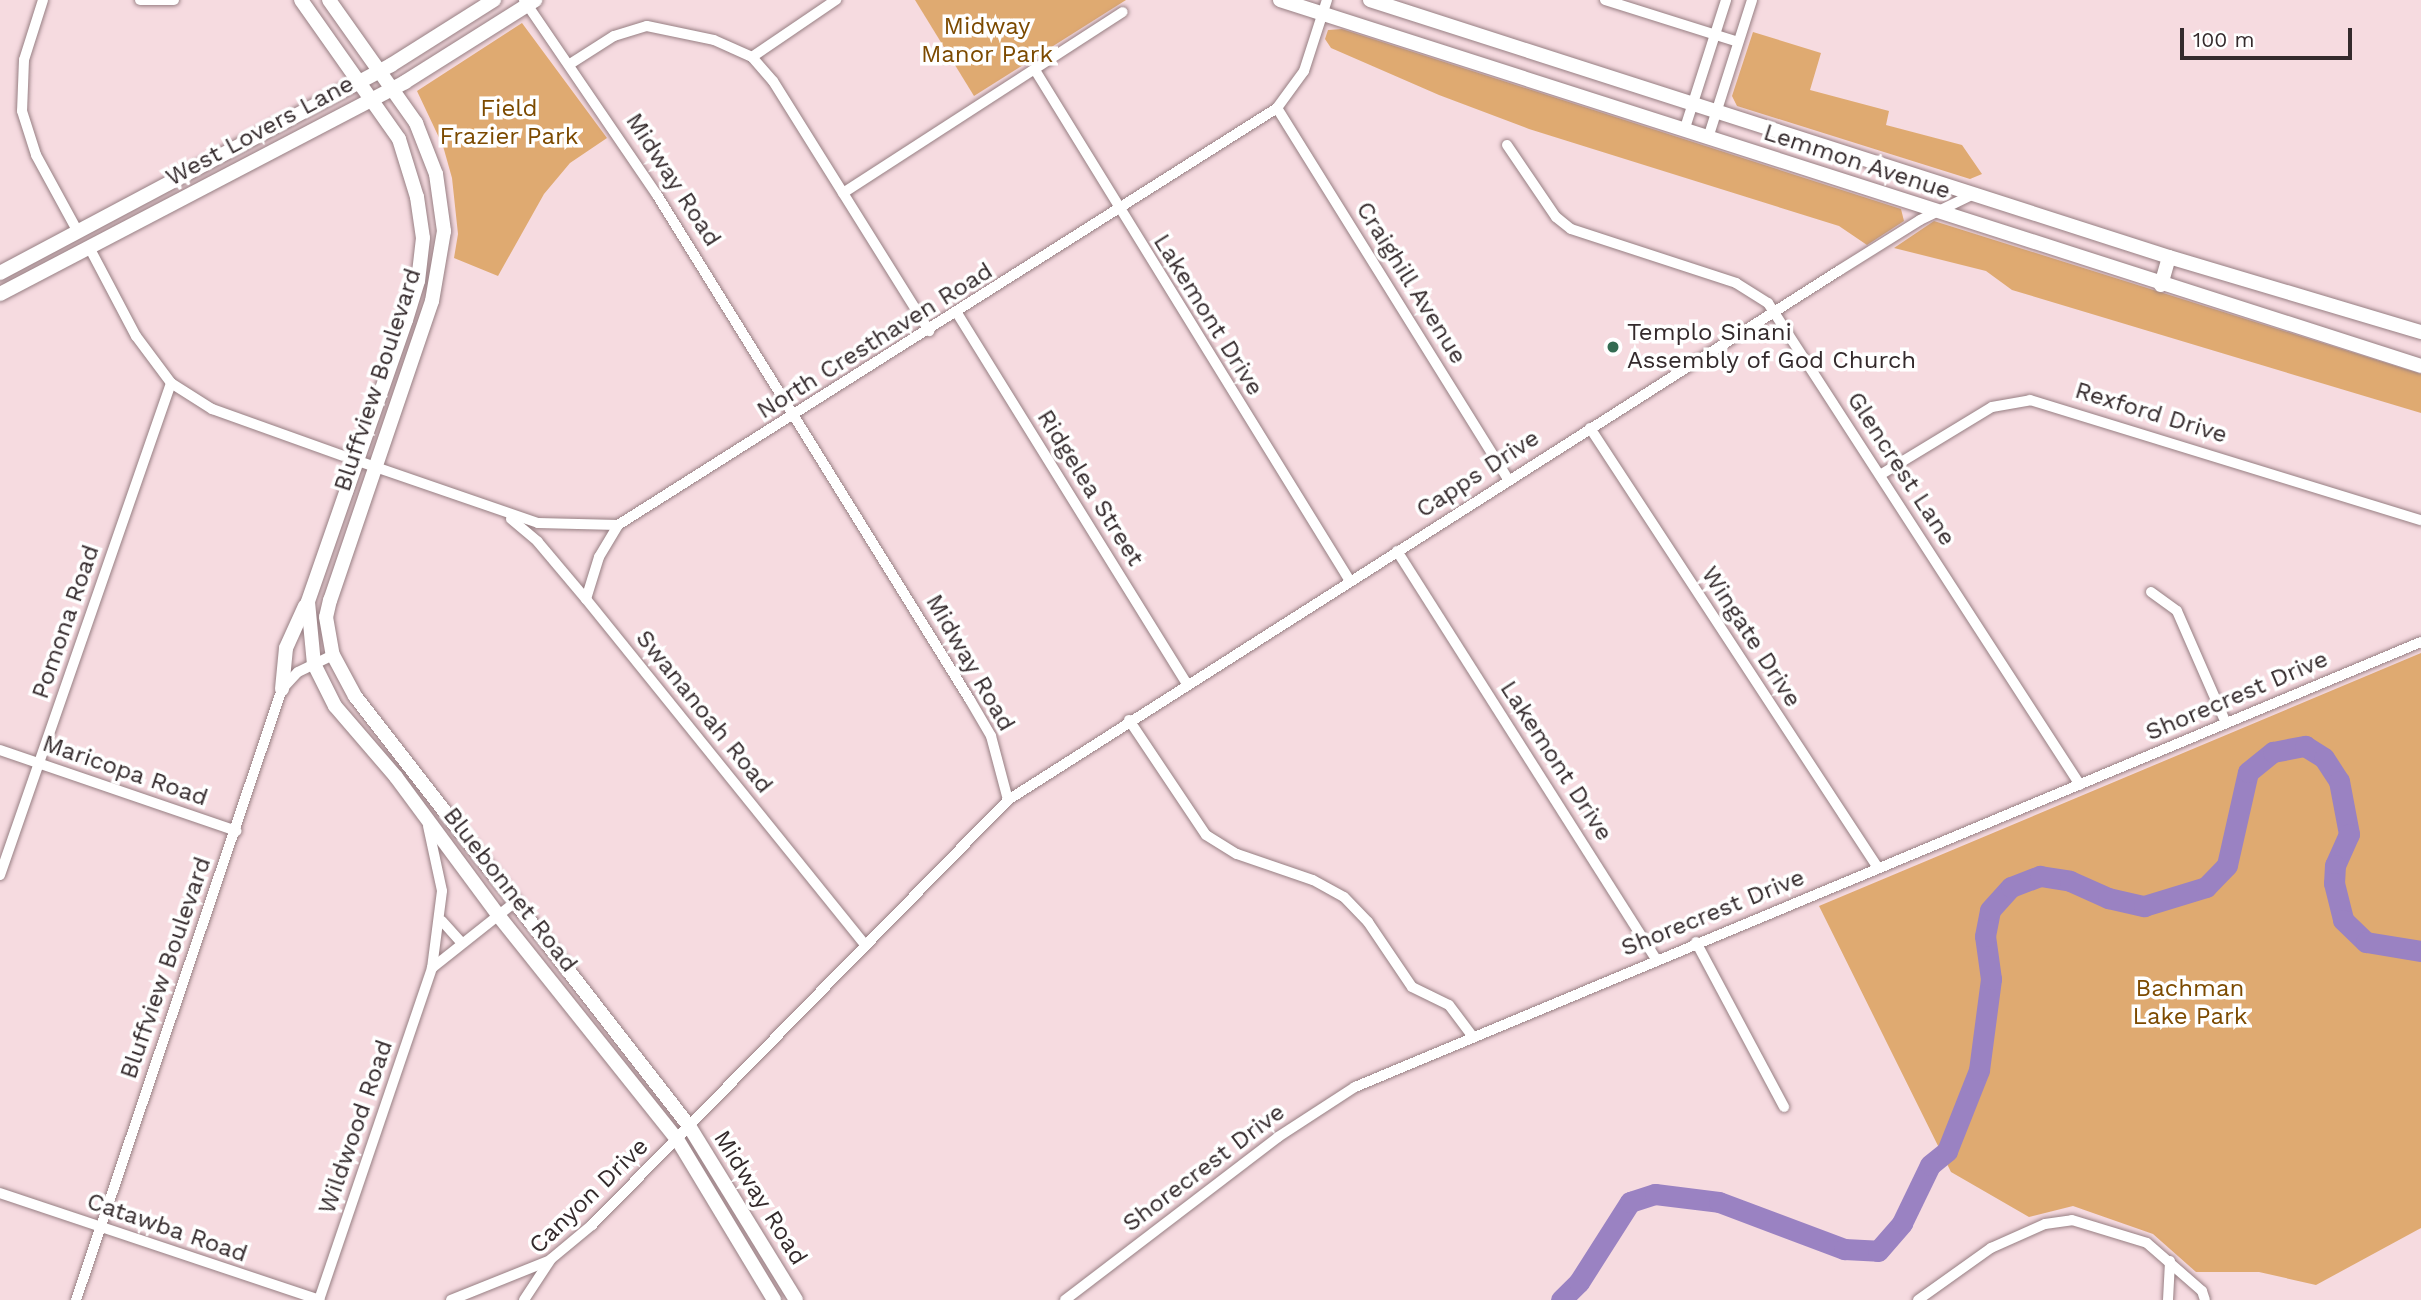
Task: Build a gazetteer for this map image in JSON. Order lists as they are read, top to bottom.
{
  "streets": {
    "main road": [
      "West Lovers Lane",
      "Lemmon Avenue",
      "Midway Road",
      "Bluffview Boulevard",
      "Bluebonnet Road"
    ],
    "street": [
      "Craighill Avenue",
      "Lakemont Drive",
      "North Cresthaven Road",
      "Rexford Drive",
      "Glencrest Lane",
      "Capps Drive",
      "Ridgelea Street",
      "Pomona Road",
      "Wingate Drive",
      "Shorecrest Drive",
      "Swananoah Road",
      "Maricopa Road",
      "Wildwood Road",
      "Canyon Drive",
      "Catawba Road"
    ]
  },
  "crossings": [
    ["West Lovers Lane", "Midway Road"],
    ["West Lovers Lane", "Bluffview Boulevard"],
    ["Lemmon Avenue", "North Cresthaven Road"],
    ["Lemmon Avenue", "Capps Drive"],
    ["Midway Road", "North Cresthaven Road"],
    ["Midway Road", "Capps Drive"],
    ["Midway Road", "Swananoah Road"],
    ["Midway Road", "Bluebonnet Road"],
    ["Midway Road", "Canyon Drive"],
    ["Craighill Avenue", "North Cresthaven Road"],
    ["Craighill Avenue", "Capps Drive"],
    ["Lakemont Drive", "North Cresthaven Road"],
    ["Lakemont Drive", "Capps Drive"],
    ["Lakemont Drive", "Shorecrest Drive"],
    ["North Cresthaven Road", "Ridgelea Street"],
    ["Bluffview Boulevard", "Maricopa Road"],
    ["Bluffview Boulevard", "Bluebonnet Road"],
    ["Bluffview Boulevard", "Catawba Road"],
    ["Rexford Drive", "Glencrest Lane"],
    ["Glencrest Lane", "Capps Drive"],
    ["Glencrest Lane", "Shorecrest Drive"],
    ["Capps Drive", "Ridgelea Street"],
    ["Capps Drive", "Wingate Drive"],
    ["Pomona Road", "Maricopa Road"],
    ["Wingate Drive", "Shorecrest Drive"],
    ["Bluebonnet Road", "Wildwood Road"],
    ["Bluebonnet Road", "Canyon Drive"],
    ["Wildwood Road", "Catawba Road"]
  ],
  "parks": ["Midway Manor Park", "Field Frazier Park", "Bachman Lake Park"],
  "places": ["Templo Sinani Assembly of God Church"],
  "scale_bar": "100 m"
}
